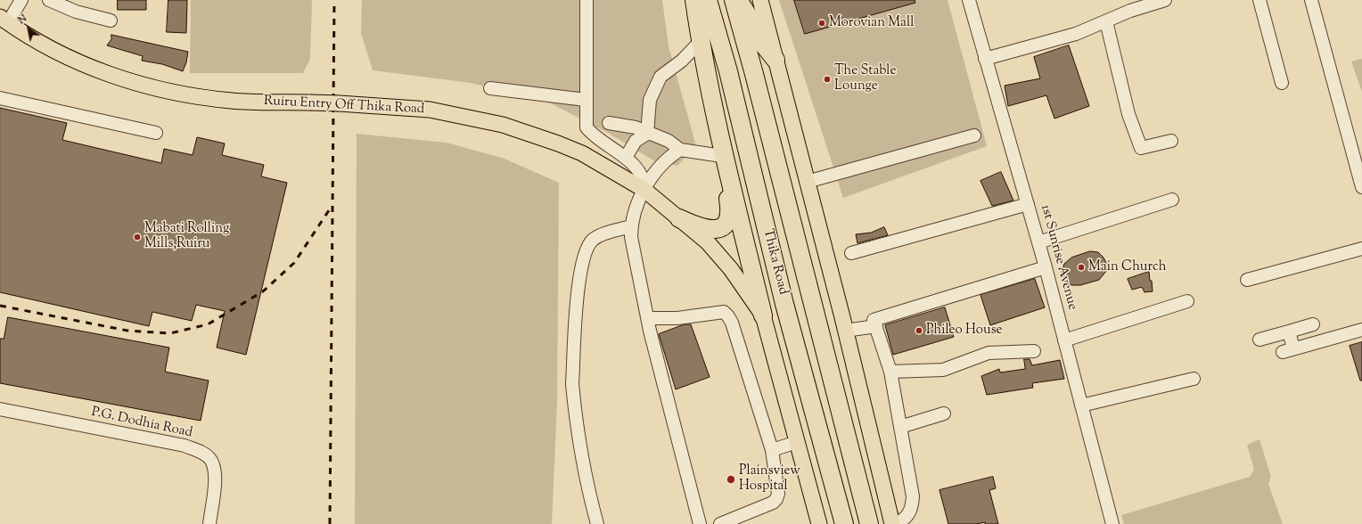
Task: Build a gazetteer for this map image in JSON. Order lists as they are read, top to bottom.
{
  "streets": {
    "highway": ["Thika Road"],
    "main road": ["Ruiru Entry Off Thika Road"],
    "street": ["1st Sunrise Avenue", "P.G. Dodhia Road"]
  },
  "places": [
    "Morovian Mall",
    "The Stable Lounge",
    "Mabati Rolling Mills,Ruiru",
    "Main Church",
    "Phileo House",
    "Plainsview Hospital"
  ],
  "north": "top left"
}
